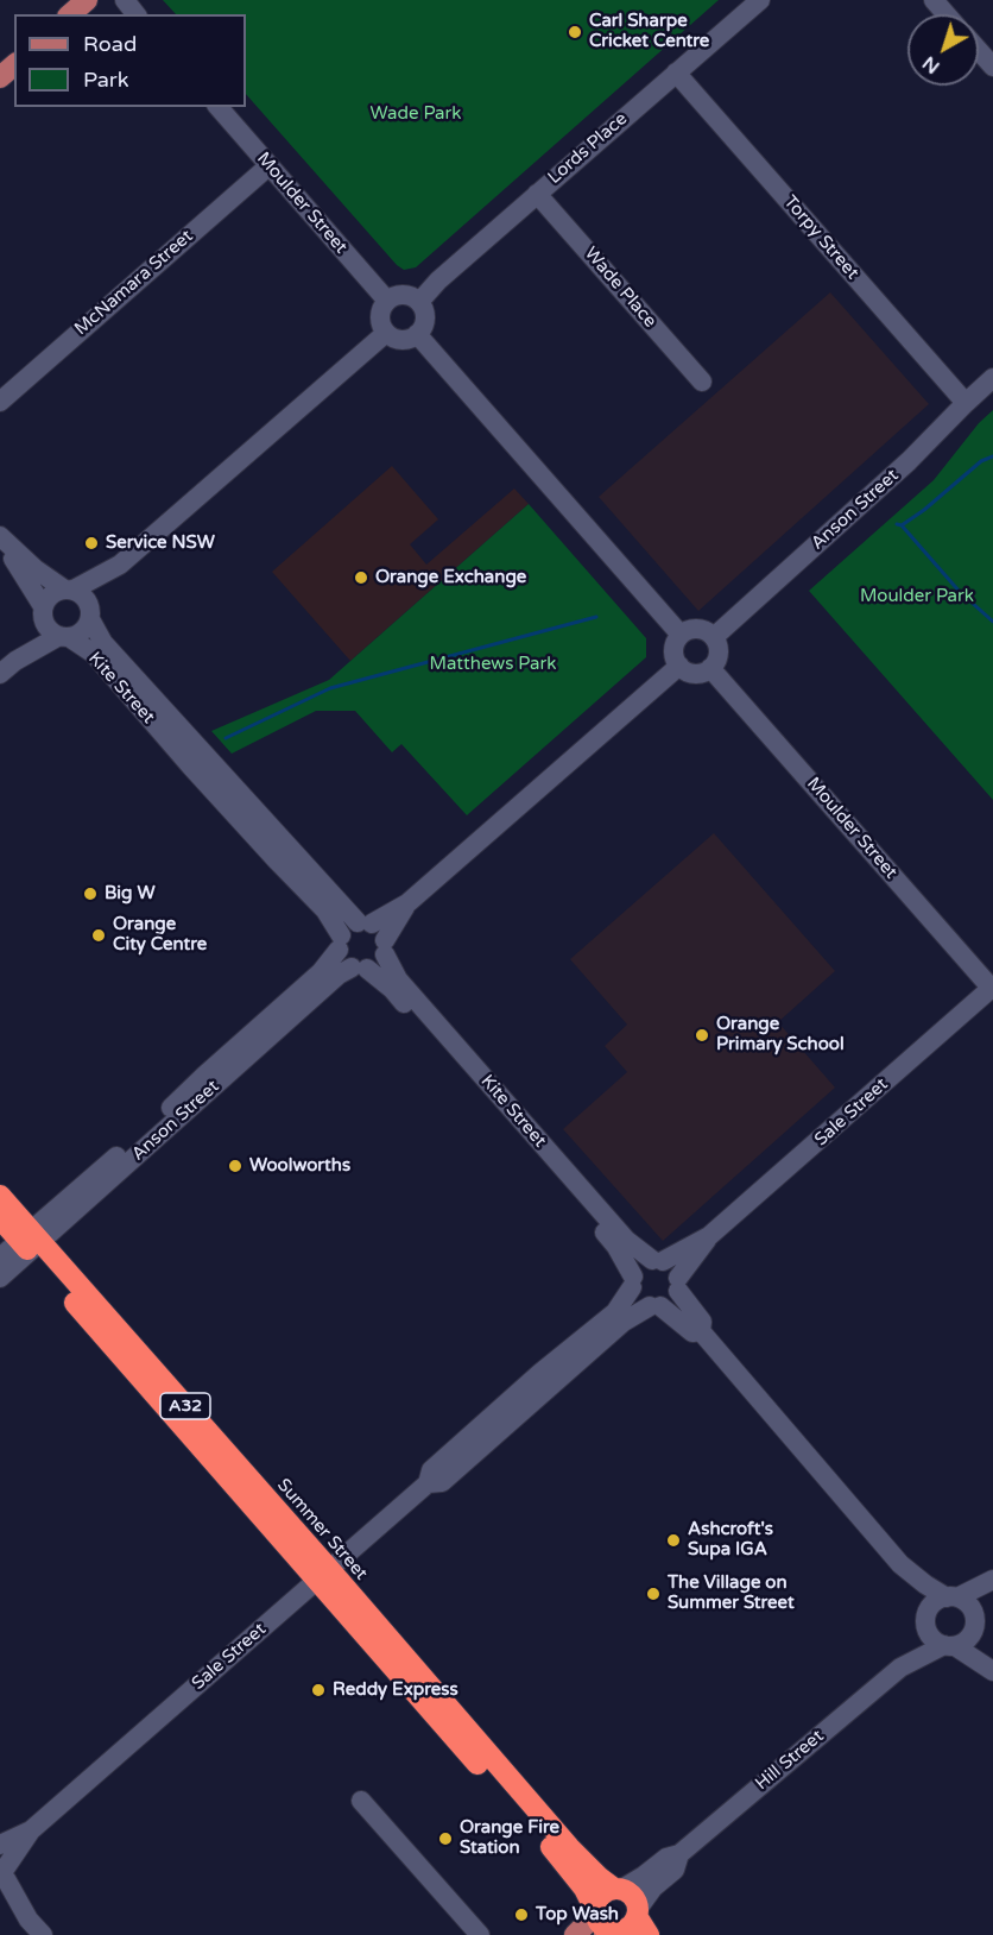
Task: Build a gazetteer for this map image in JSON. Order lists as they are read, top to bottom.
{
  "streets": {
    "highway": ["A32", "Summer Street"],
    "street": [
      "Lords Place",
      "Moulder Street",
      "Torpy Street",
      "McNamara Street",
      "Wade Place",
      "Anson Street",
      "Kite Street",
      "Sale Street",
      "Hill Street"
    ]
  },
  "crossings": [
    ["Lords Place", "Moulder Street"],
    ["Lords Place", "Torpy Street"],
    ["Lords Place", "Wade Place"],
    ["Moulder Street", "McNamara Street"],
    ["Moulder Street", "Anson Street"],
    ["Moulder Street", "Sale Street"],
    ["Torpy Street", "Anson Street"],
    ["Anson Street", "Kite Street"],
    ["Anson Street", "Summer Street"],
    ["Kite Street", "Sale Street"],
    ["Sale Street", "Summer Street"],
    ["A32", "Summer Street"],
    ["A32", "Hill Street"],
    ["Summer Street", "Hill Street"]
  ],
  "parks": ["Wade Park", "Moulder Park", "Matthews Park"],
  "places": [
    "Carl Sharpe Cricket Centre",
    "Service NSW",
    "Orange Exchange",
    "Big W",
    "Orange City Centre",
    "Orange Primary School",
    "Woolworths",
    "Ashcroft's Supa IGA",
    "The Village on Summer Street",
    "Reddy Express",
    "Orange Fire Station",
    "Top Wash"
  ],
  "legend": ["Road", "Park"],
  "north": "bottom left"
}
